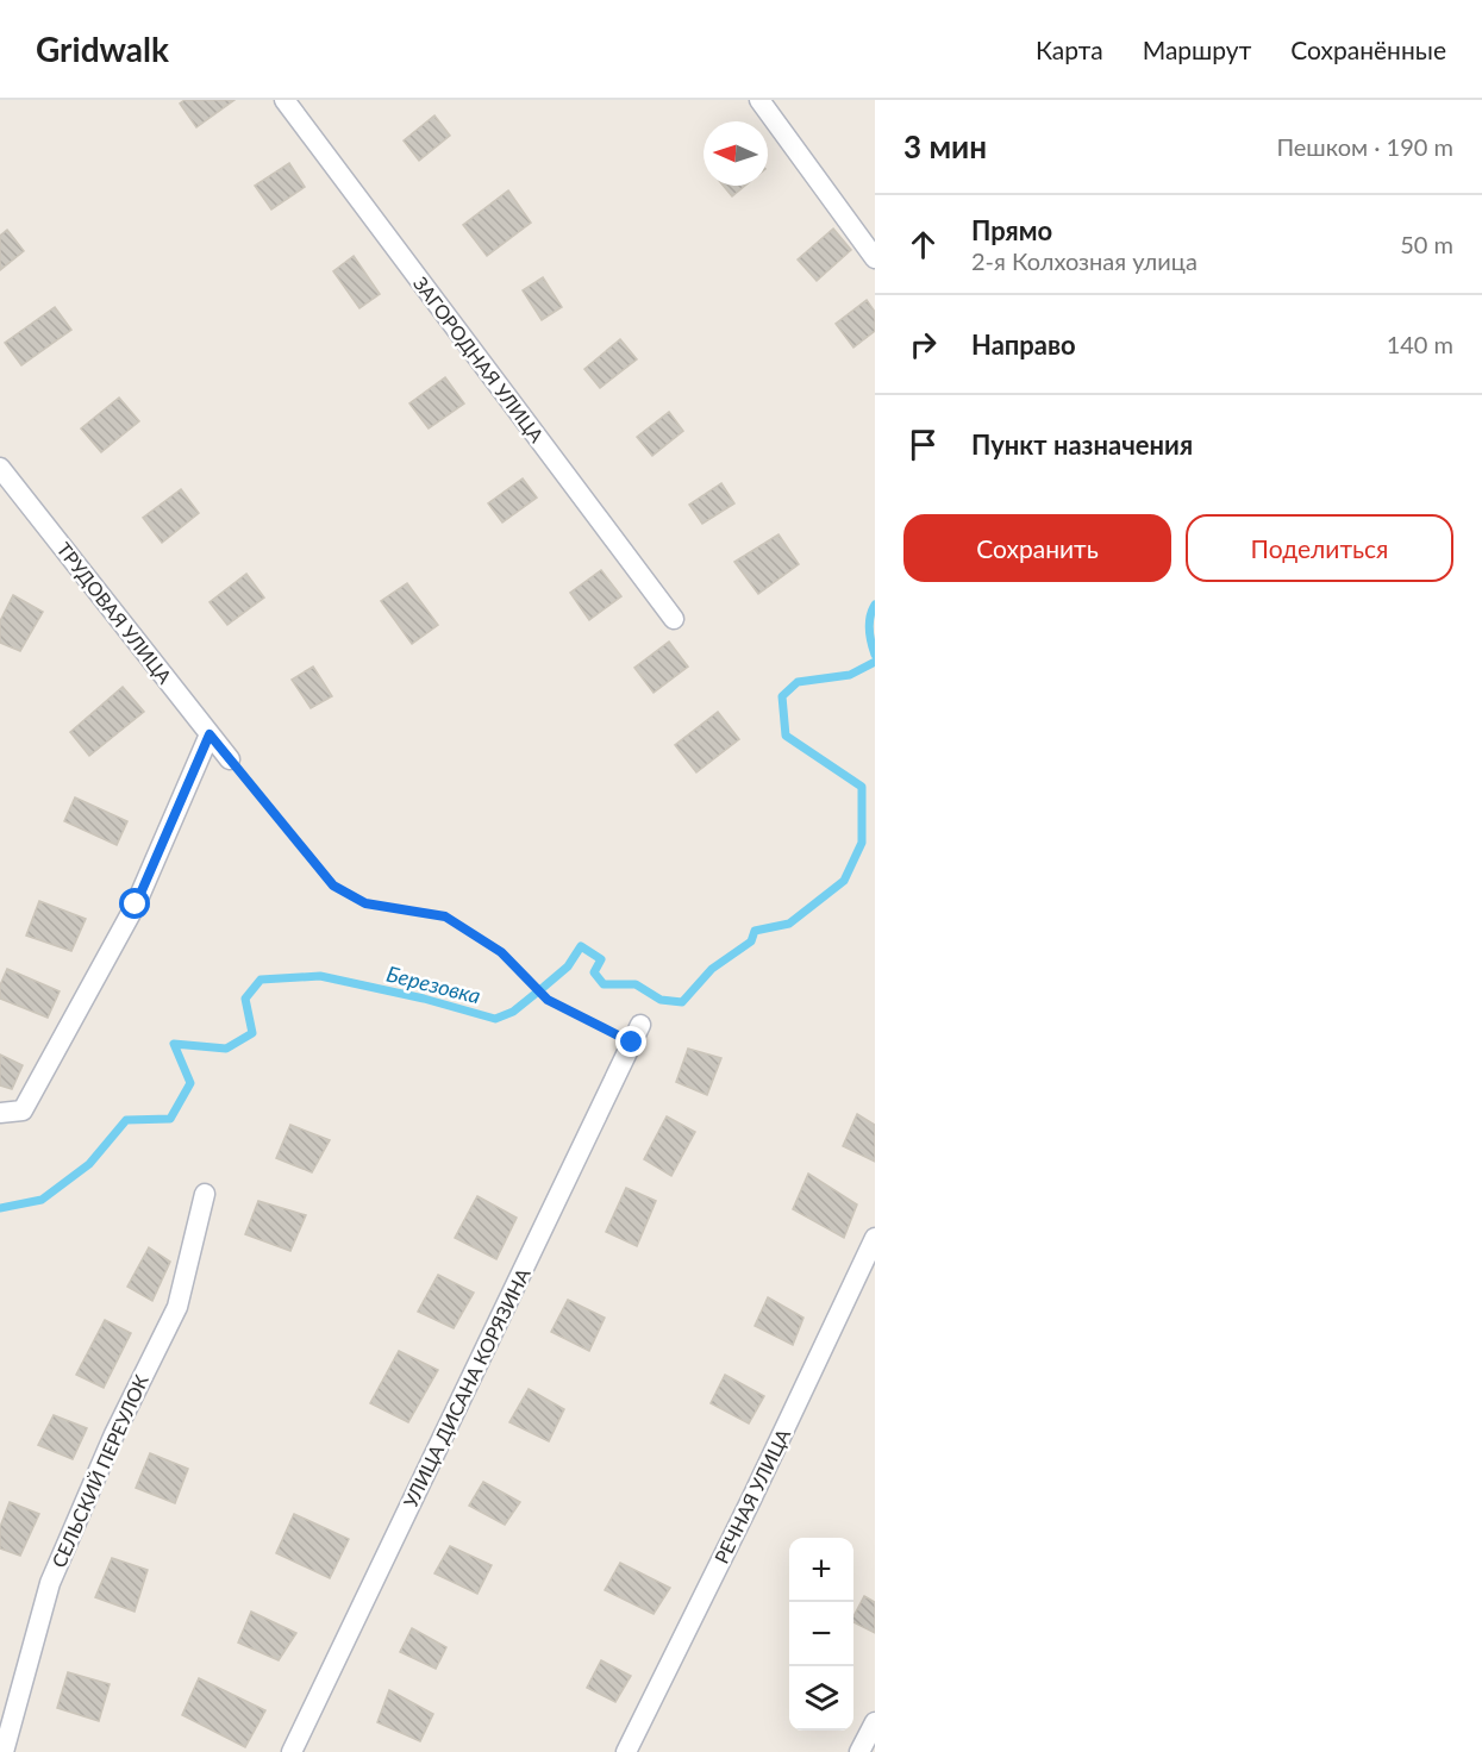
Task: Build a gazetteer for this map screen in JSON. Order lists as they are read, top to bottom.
{
  "streets": {
    "street": [
      "ЗАГОРОДНАЯ УЛИЦА",
      "ТРУДОВАЯ УЛИЦА",
      "УЛИЦА ДИСАНА КОРЯЗИНА",
      "СЕЛЬСКИЙ ПЕРЕУЛОК",
      "РЕЧНАЯ УЛИЦА"
    ]
  },
  "water": ["Березовка"],
  "north": "left",
  "page": {
    "header": "Gridwalk",
    "nav": ["Карта", "Маршрут", "Сохранённые"],
    "heading": ["3 мин", "Пешком · 190 m"],
    "list": [
      ["Прямо", "2-я Колхозная улица", "50 m"],
      ["Направо", "140 m"],
      "Пункт назначения"
    ],
    "buttons": ["Сохранить", "Поделиться"],
    "map_buttons": ["+", "−"]
  }
}
